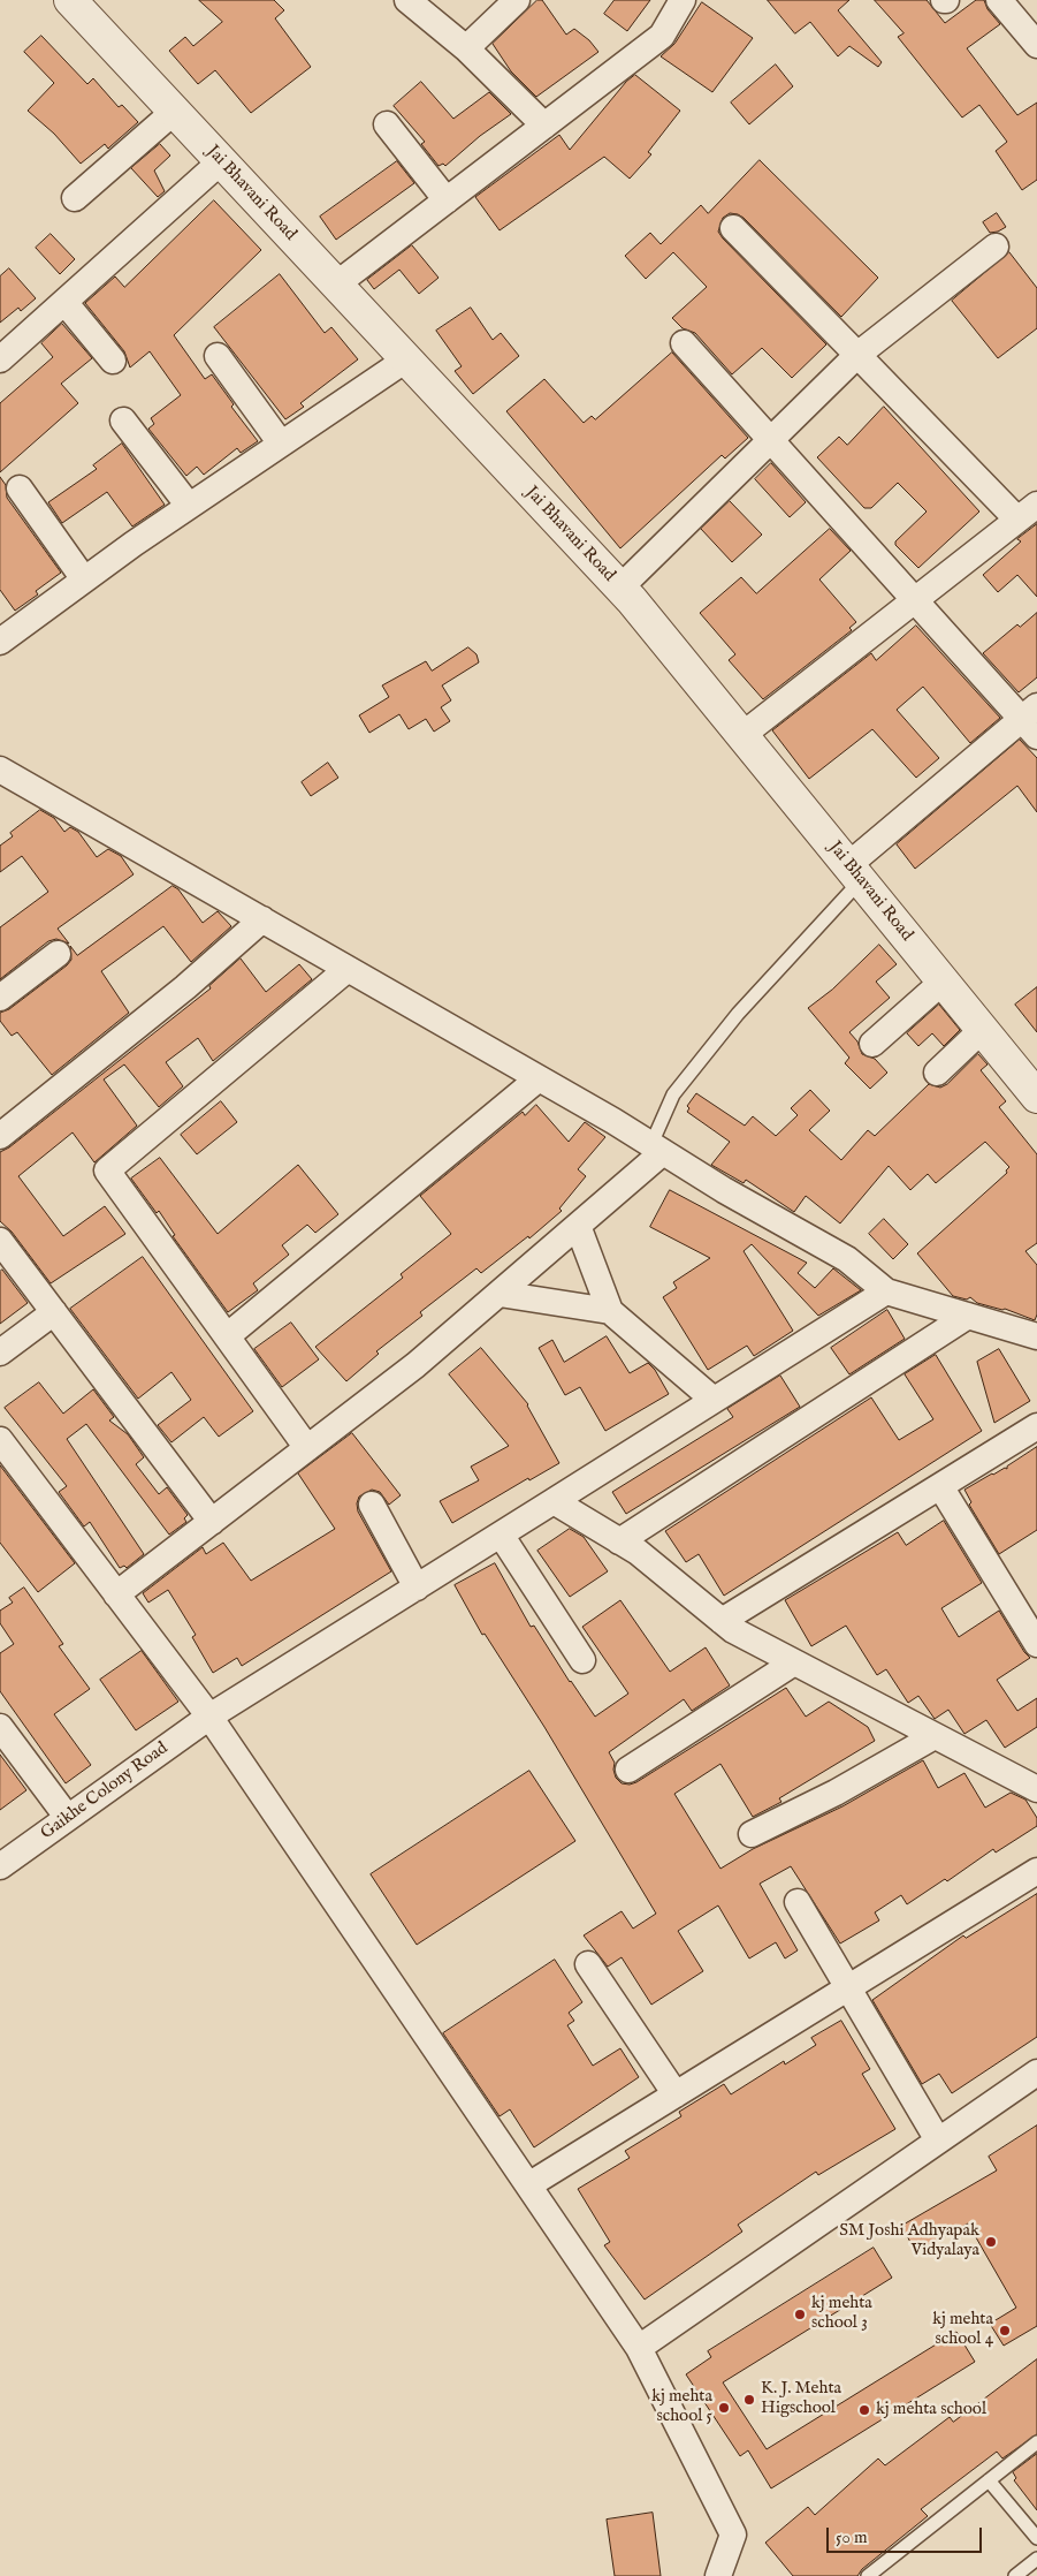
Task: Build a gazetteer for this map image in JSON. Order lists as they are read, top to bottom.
{
  "streets": {
    "street": ["Jai Bhavani Road", "Gaikhe Colony Road"]
  },
  "places": [
    "SM Joshi Adhyapak Vidyalaya",
    "kj mehta school 3",
    "kj mehta school 4",
    "K. J. Mehta Higschool",
    "kj mehta school 5",
    "kj mehta school"
  ],
  "scale_bar": "50 m"
}
